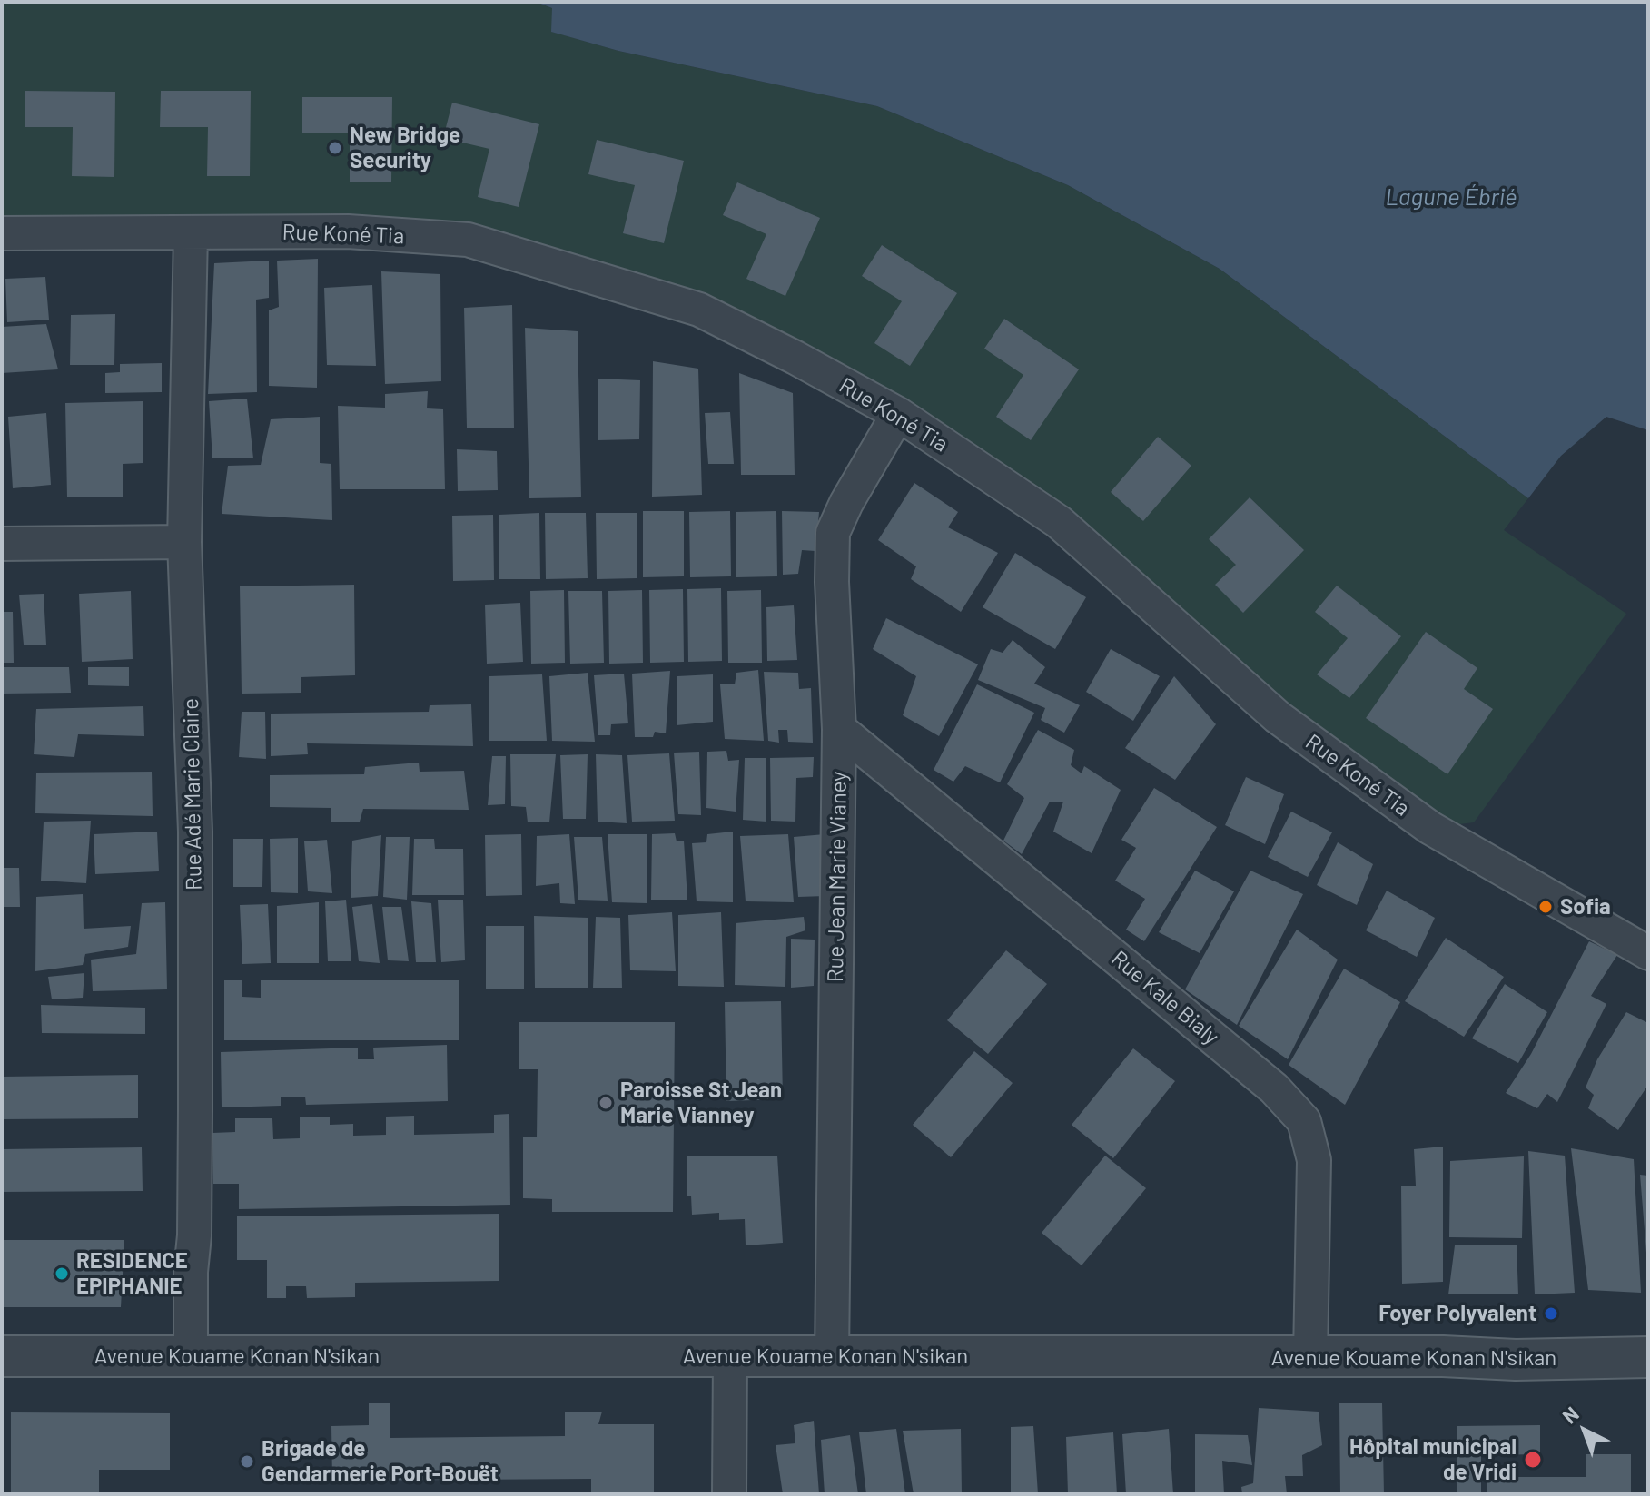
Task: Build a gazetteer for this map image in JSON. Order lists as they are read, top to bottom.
{
  "streets": {
    "street": [
      "Rue Koné Tia",
      "Rue Adé Marie Claire",
      "Rue Jean Marie Vianey",
      "Rue Kale Bialy",
      "Avenue Kouame Konan N'sikan"
    ]
  },
  "crossings": [
    ["Rue Koné Tia", "Rue Adé Marie Claire"],
    ["Rue Koné Tia", "Rue Jean Marie Vianey"],
    ["Rue Adé Marie Claire", "Avenue Kouame Konan N'sikan"],
    ["Rue Jean Marie Vianey", "Rue Kale Bialy"],
    ["Rue Jean Marie Vianey", "Avenue Kouame Konan N'sikan"],
    ["Rue Kale Bialy", "Avenue Kouame Konan N'sikan"]
  ],
  "water": ["Lagune Ébrié"],
  "places": [
    "New Bridge Security",
    "Sofia",
    "Paroisse St Jean Marie Vianney",
    "RESIDENCE EPIPHANIE",
    "Foyer Polyvalent",
    "Hôpital municipal de Vridi",
    "Brigade de Gendarmerie Port-Bouët"
  ],
  "north": "top left"
}
